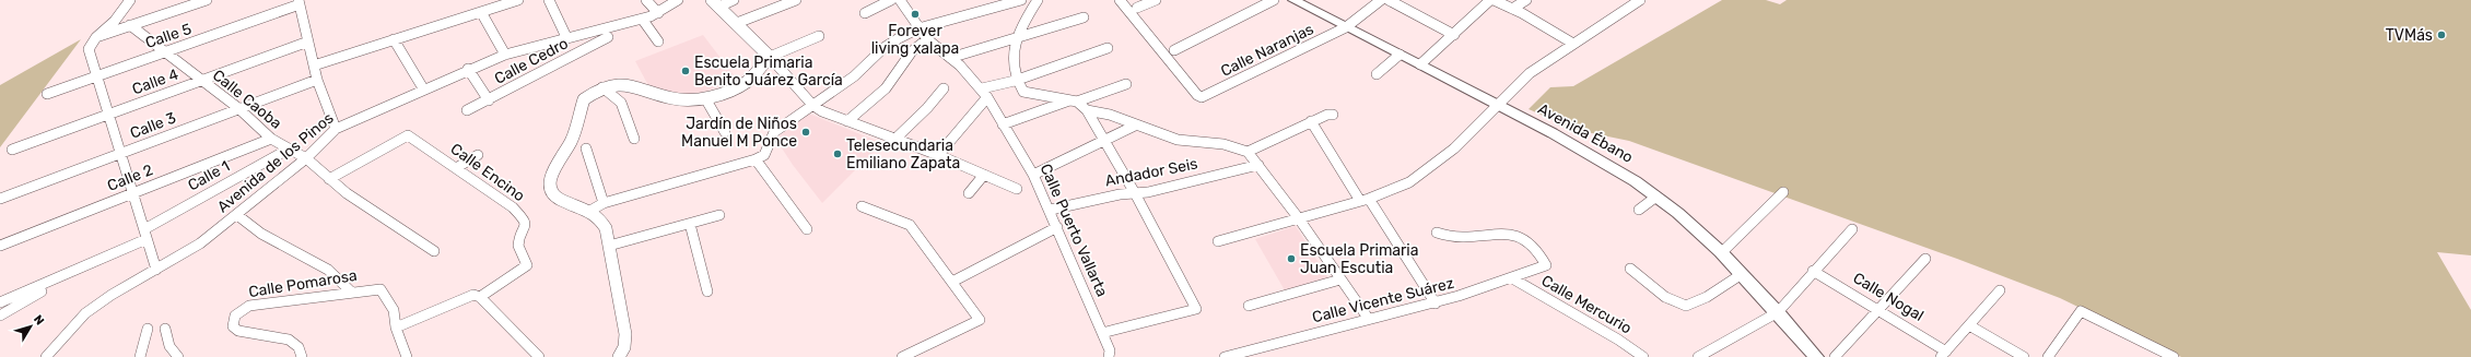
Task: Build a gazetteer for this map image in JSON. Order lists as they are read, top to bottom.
{
  "streets": {
    "main road": ["Avenida Ébano"],
    "street": [
      "Calle 5",
      "Calle Naranjas",
      "Calle Cedro",
      "Calle 4",
      "Calle Caoba",
      "Calle 3",
      "Avenida de los Pinos",
      "Calle Encino",
      "Andador Seis",
      "Calle 1",
      "Calle 2",
      "Calle Puerto Vallarta",
      "Calle Pomarosa",
      "Calle Nogal",
      "Calle Vicente Suárez",
      "Calle Mercurio"
    ]
  },
  "crossings": [
    ["Calle 5", "Calle Caoba"],
    ["Calle Naranjas", "Avenida Ébano"],
    ["Calle 4", "Calle Caoba"],
    ["Calle Caoba", "Calle 3"],
    ["Calle Caoba", "Avenida de los Pinos"],
    ["Calle Caoba", "Calle Encino"],
    ["Calle Caoba", "Calle 1"],
    ["Calle Caoba", "Calle 2"],
    ["Andador Seis", "Calle Puerto Vallarta"],
    ["Calle Vicente Suárez", "Calle Mercurio"]
  ],
  "places": [
    "Forever living xalapa",
    "TVMás",
    "Escuela Primaria Benito Juárez García",
    "Jardín de Niños Manuel M Ponce",
    "Telesecundaria Emiliano Zapata",
    "Escuela Primaria Juan Escutia"
  ],
  "north": "top right"
}
